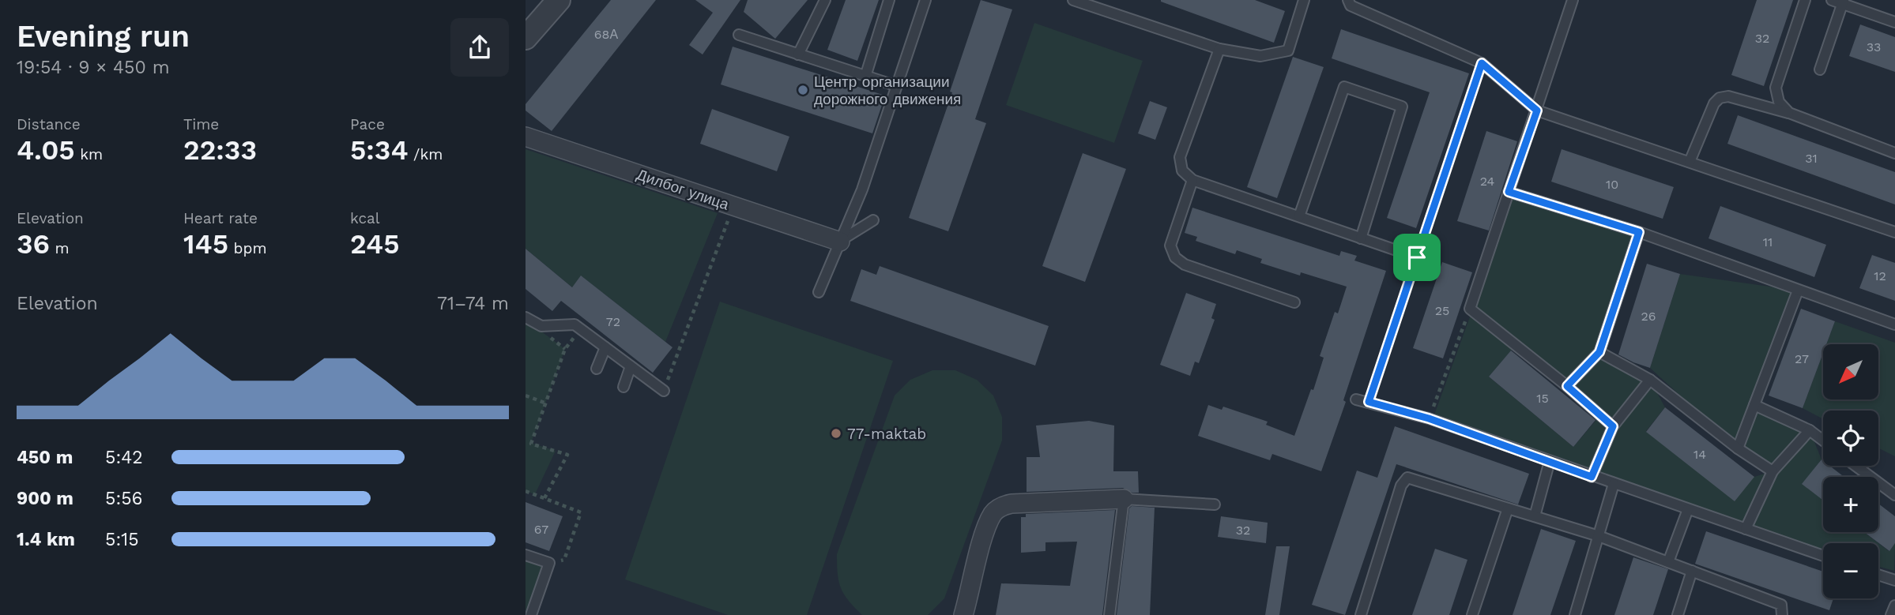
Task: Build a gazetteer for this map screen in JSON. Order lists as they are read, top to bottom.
{
  "streets": {
    "street": ["Дилбог улица"]
  },
  "places": ["Центр организации дорожного движения", "77-maktab"],
  "house_numbers": [
    "68А",
    "32",
    "33",
    "31",
    "24",
    "10",
    "11",
    "12",
    "25",
    "26",
    "72",
    "27",
    "15",
    "14",
    "67",
    "32"
  ],
  "north": "bottom left",
  "page": {
    "heading": ["Evening run", "19:54 · 9 × 450 m"],
    "stats": [
      ["Distance", "4.05 km"],
      ["Time", "22:33"],
      ["Pace", "5:34 /km"],
      ["Elevation", "36 m"],
      ["Heart rate", "145 bpm"],
      ["kcal", "245"]
    ],
    "chart": ["Elevation", "71–74 m"],
    "map_buttons": ["+", "−"],
    "list": [
      {
        "name": "450 m",
        "note": "5:42"
      },
      {
        "name": "900 m",
        "note": "5:56"
      },
      {
        "name": "1.4 km",
        "note": "5:15"
      }
    ]
  }
}
